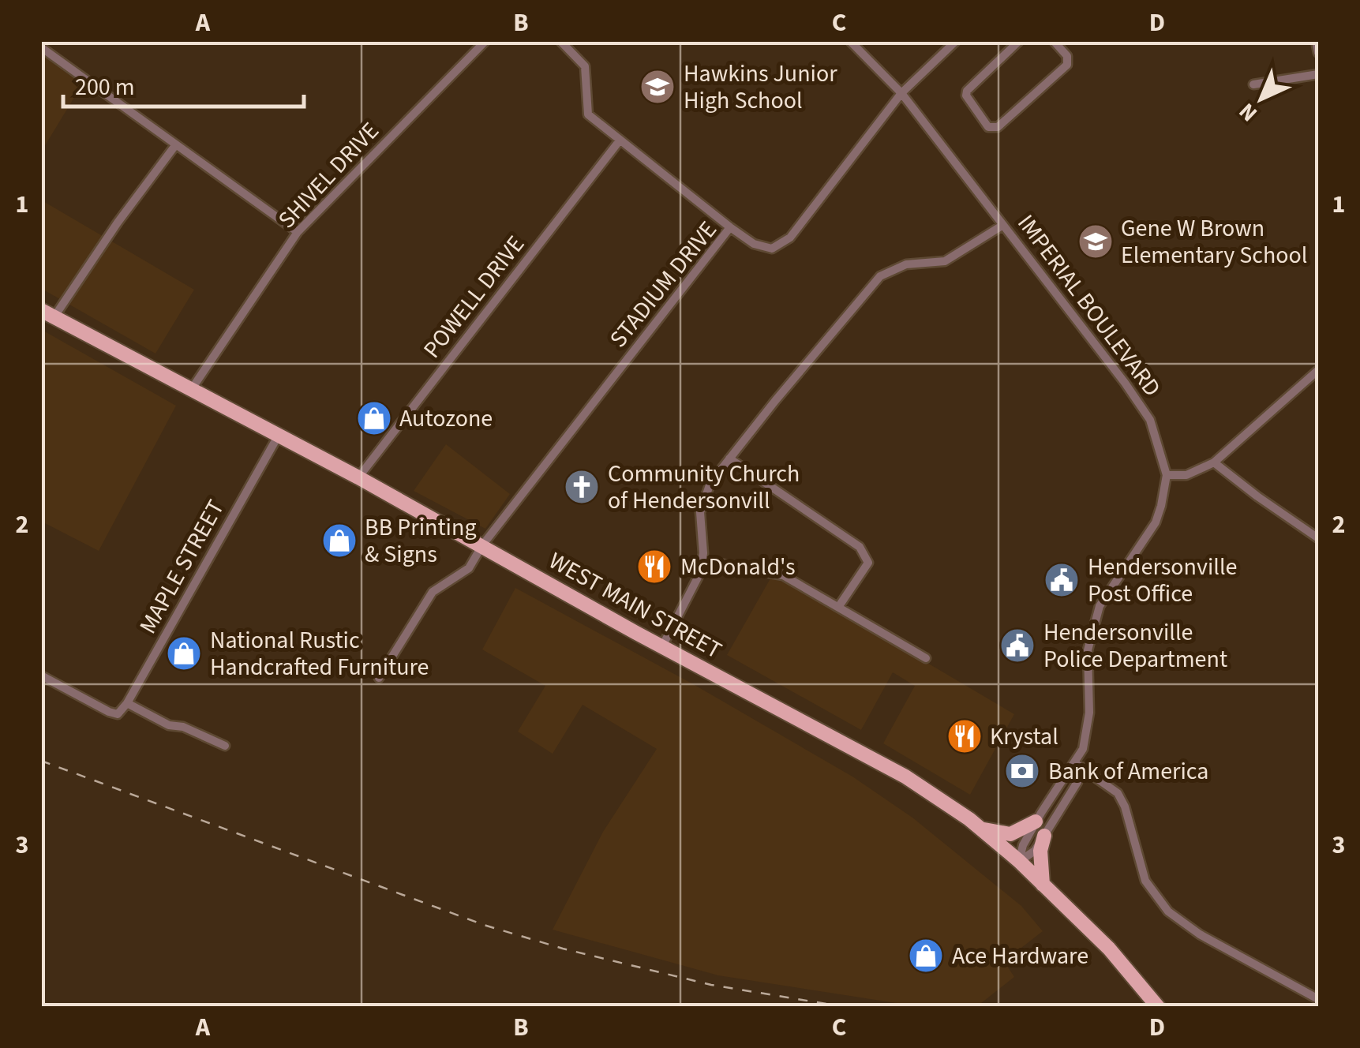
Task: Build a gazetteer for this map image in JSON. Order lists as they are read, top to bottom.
{
  "streets": {
    "main road": ["WEST MAIN STREET"],
    "street": [
      "SHIVEL DRIVE",
      "STADIUM DRIVE",
      "POWELL DRIVE",
      "IMPERIAL BOULEVARD",
      "MAPLE STREET"
    ]
  },
  "crossings": [
    ["SHIVEL DRIVE", "WEST MAIN STREET"],
    ["STADIUM DRIVE", "IMPERIAL BOULEVARD"],
    ["STADIUM DRIVE", "WEST MAIN STREET"],
    ["POWELL DRIVE", "WEST MAIN STREET"],
    ["IMPERIAL BOULEVARD", "WEST MAIN STREET"],
    ["MAPLE STREET", "WEST MAIN STREET"]
  ],
  "places": {
    "school or university": ["Hawkins Junior High School", "Gene W Brown Elementary School"],
    "shop": [
      "Autozone",
      "BB Printing & Signs",
      "National Rustic Handcrafted Furniture",
      "Ace Hardware"
    ],
    "church": ["Community Church of Hendersonvill"],
    "restaurant": ["McDonald's", "Krystal"],
    "public building": ["Hendersonville Post Office", "Hendersonville Police Department"],
    "bank": ["Bank of America"]
  },
  "scale_bar": "200 m",
  "north": "bottom left",
  "grid": {
    "columns": [
      "A",
      "B",
      "C",
      "D"
    ],
    "rows": ["1", "2", "3"]
  }
}
